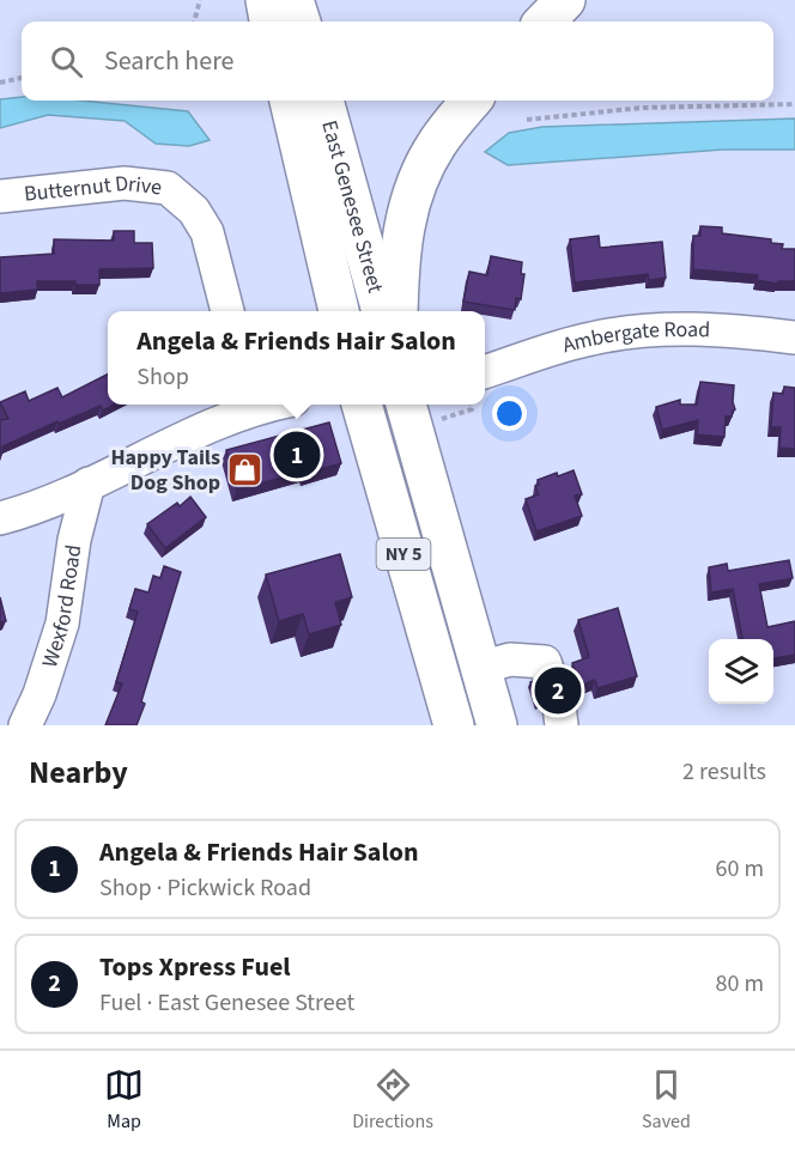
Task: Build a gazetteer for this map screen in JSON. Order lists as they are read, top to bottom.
{
  "streets": {
    "main road": ["East Genesee Street", "NY 5"],
    "street": ["Butternut Drive", "Ambergate Road", "Wexford Road"]
  },
  "places": {
    "shop": ["Happy Tails Dog Shop"]
  },
  "page": {
    "search": "Search here",
    "popup": ["Angela & Friends Hair Salon", "Shop"],
    "pins": ["1", "2"],
    "heading": ["Nearby", "2 results"],
    "list": [
      {
        "mark": "1",
        "name": "Angela & Friends Hair Salon",
        "note": "Shop · Pickwick Road",
        "value": "60 m"
      },
      {
        "mark": "2",
        "name": "Tops Xpress Fuel",
        "note": "Fuel · East Genesee Street",
        "value": "80 m"
      }
    ],
    "nav": ["Map", "Directions", "Saved"]
  }
}
